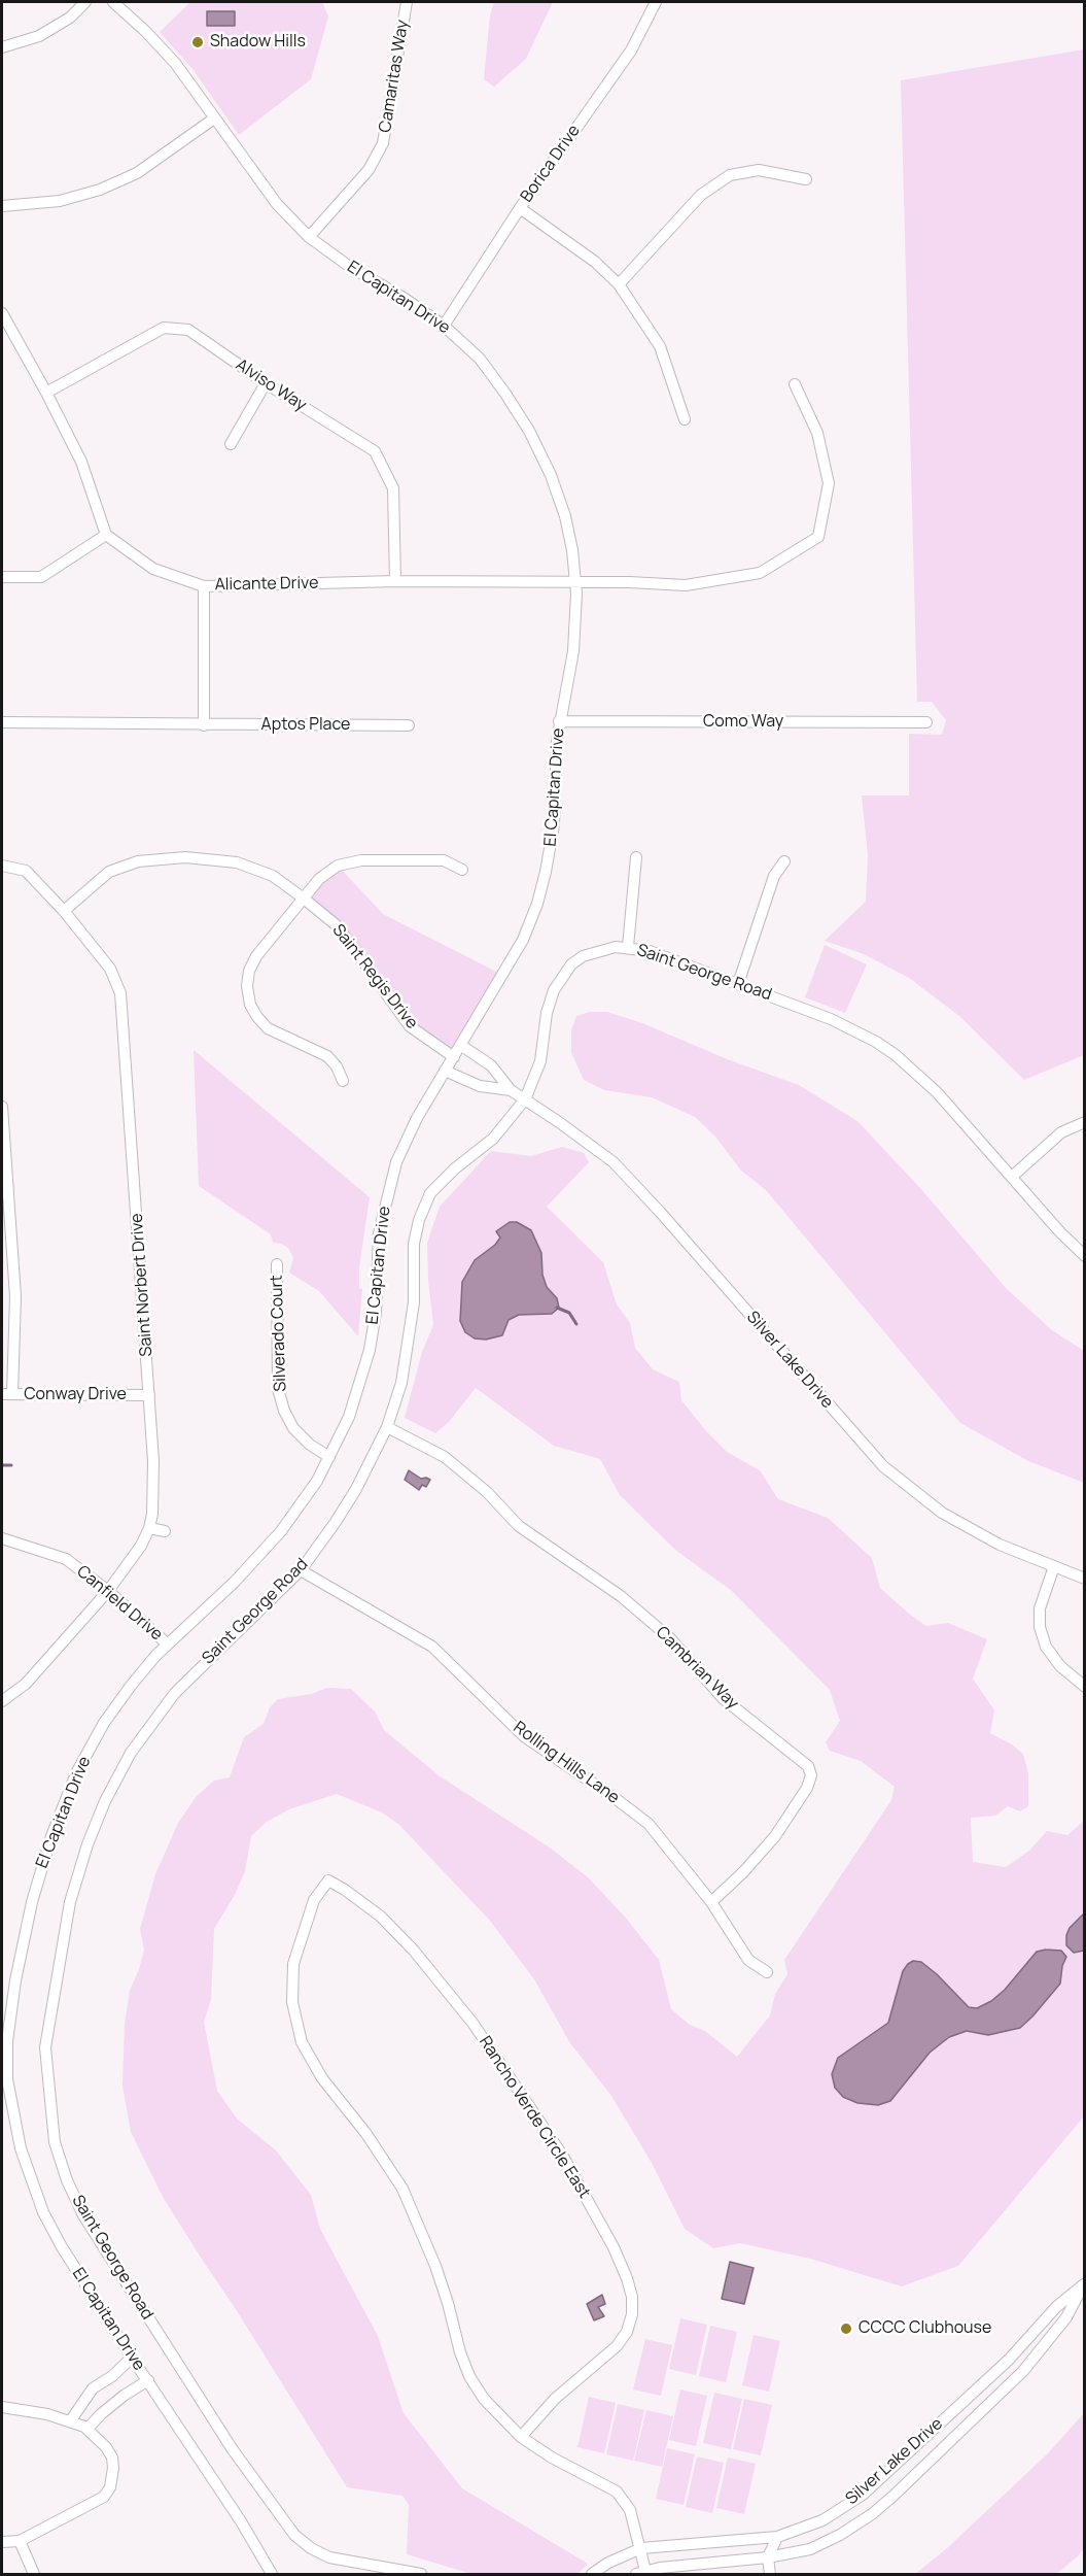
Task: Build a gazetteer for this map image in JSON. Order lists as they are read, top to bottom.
{
  "streets": {
    "street": [
      "Camaritas Way",
      "Borica Drive",
      "El Capitan Drive",
      "Alviso Way",
      "Alicante Drive",
      "Como Way",
      "Aptos Place",
      "Saint George Road",
      "Saint Regis Drive",
      "Saint Norbert Drive",
      "Silverado Court",
      "Silver Lake Drive",
      "Conway Drive",
      "Canfield Drive",
      "Cambrian Way",
      "Rolling Hills Lane",
      "Rancho Verde Circle East"
    ]
  },
  "crossings": [
    ["Camaritas Way", "El Capitan Drive"],
    ["Borica Drive", "El Capitan Drive"],
    ["El Capitan Drive", "Alicante Drive"],
    ["El Capitan Drive", "Como Way"],
    ["El Capitan Drive", "Saint Regis Drive"],
    ["El Capitan Drive", "Silverado Court"],
    ["El Capitan Drive", "Canfield Drive"],
    ["Alviso Way", "Alicante Drive"],
    ["Saint George Road", "Silver Lake Drive"],
    ["Saint George Road", "Cambrian Way"],
    ["Saint George Road", "Rolling Hills Lane"],
    ["Saint Regis Drive", "Saint Norbert Drive"],
    ["Saint Norbert Drive", "Conway Drive"],
    ["Saint Norbert Drive", "Canfield Drive"],
    ["Cambrian Way", "Rolling Hills Lane"]
  ],
  "places": ["Shadow Hills", "CCCC Clubhouse"]
}
